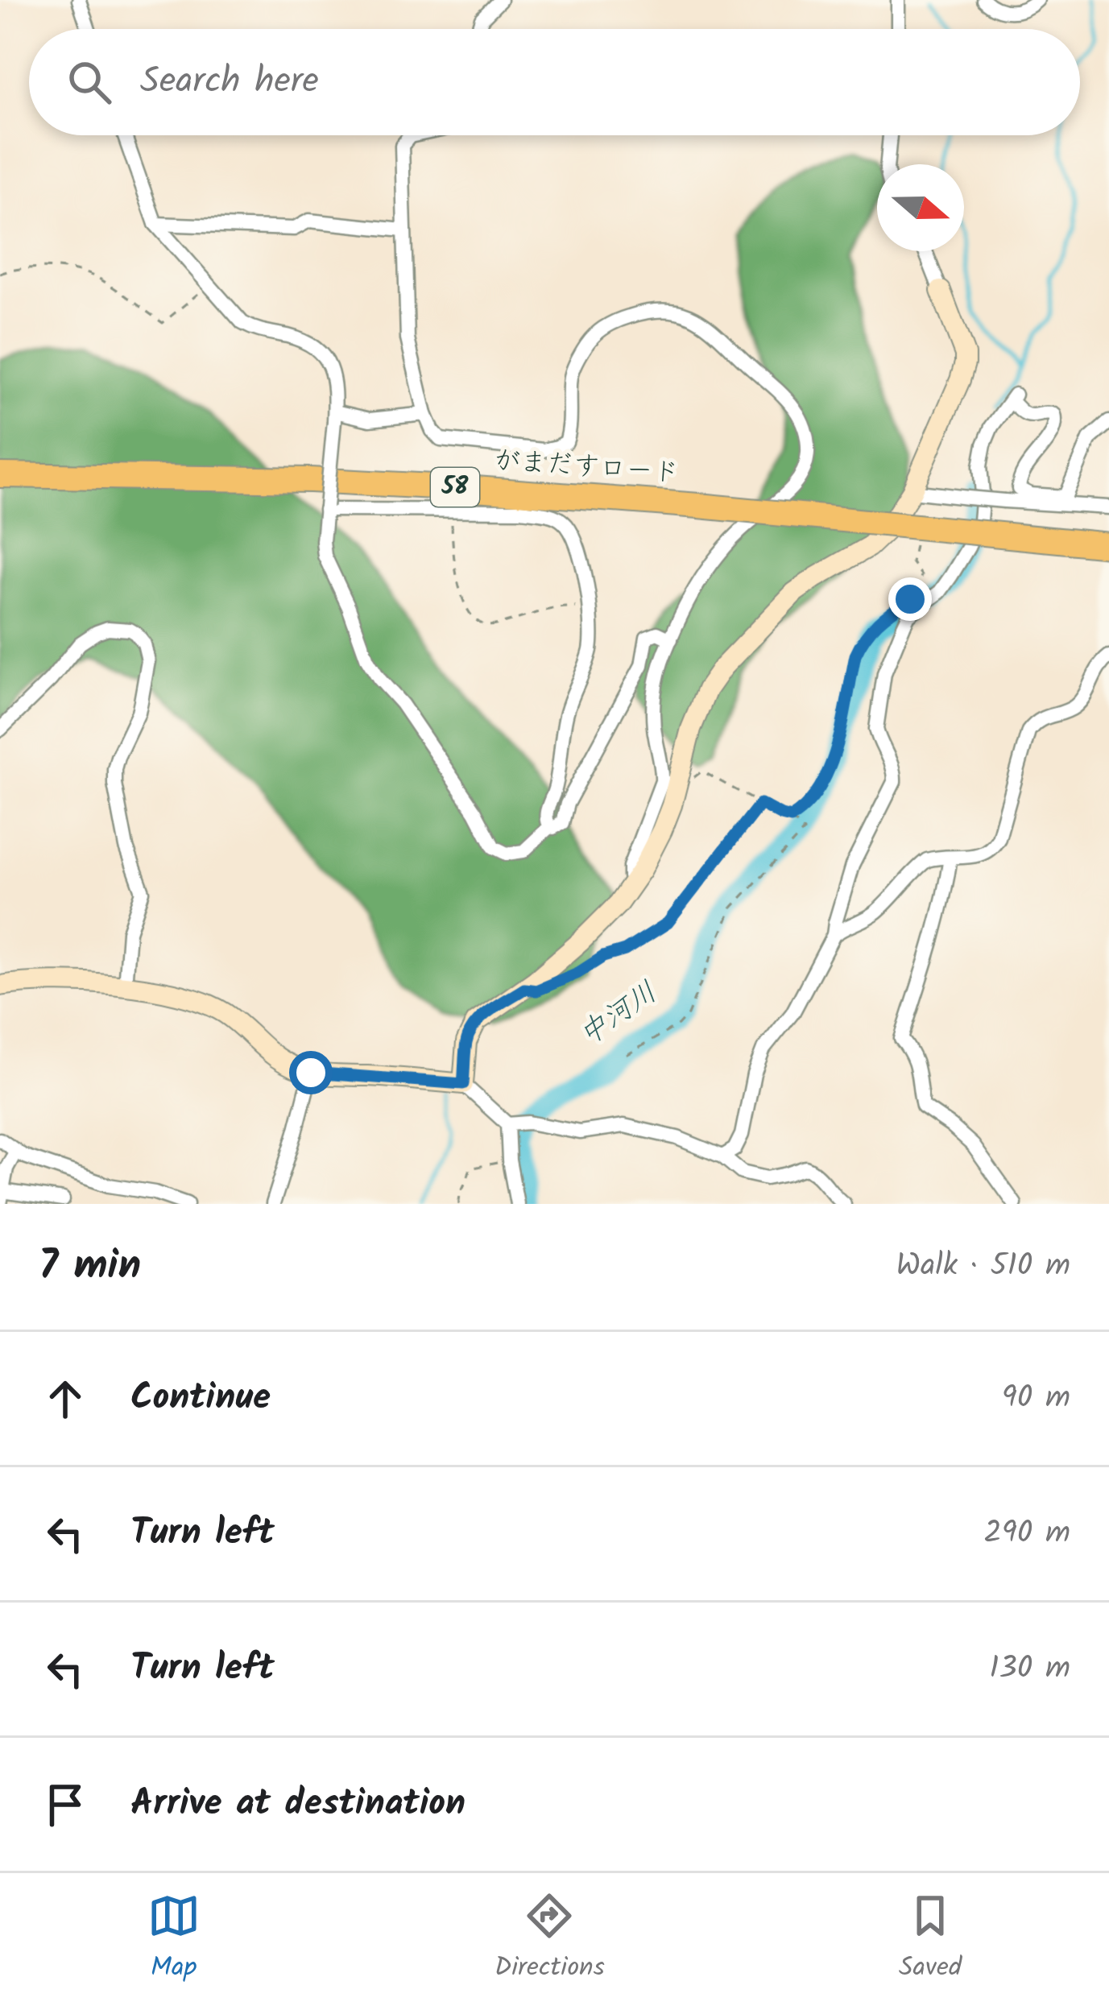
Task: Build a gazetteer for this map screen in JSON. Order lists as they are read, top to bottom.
{
  "streets": {
    "highway": ["がまだすロード", "58"]
  },
  "water": ["中河川"],
  "north": "right",
  "page": {
    "search": "Search here",
    "heading": ["7 min", "Walk · 510 m"],
    "list": [
      ["Continue", "90 m"],
      ["Turn left", "290 m"],
      ["Turn left", "130 m"],
      "Arrive at destination"
    ],
    "nav": ["Map", "Directions", "Saved"]
  }
}
